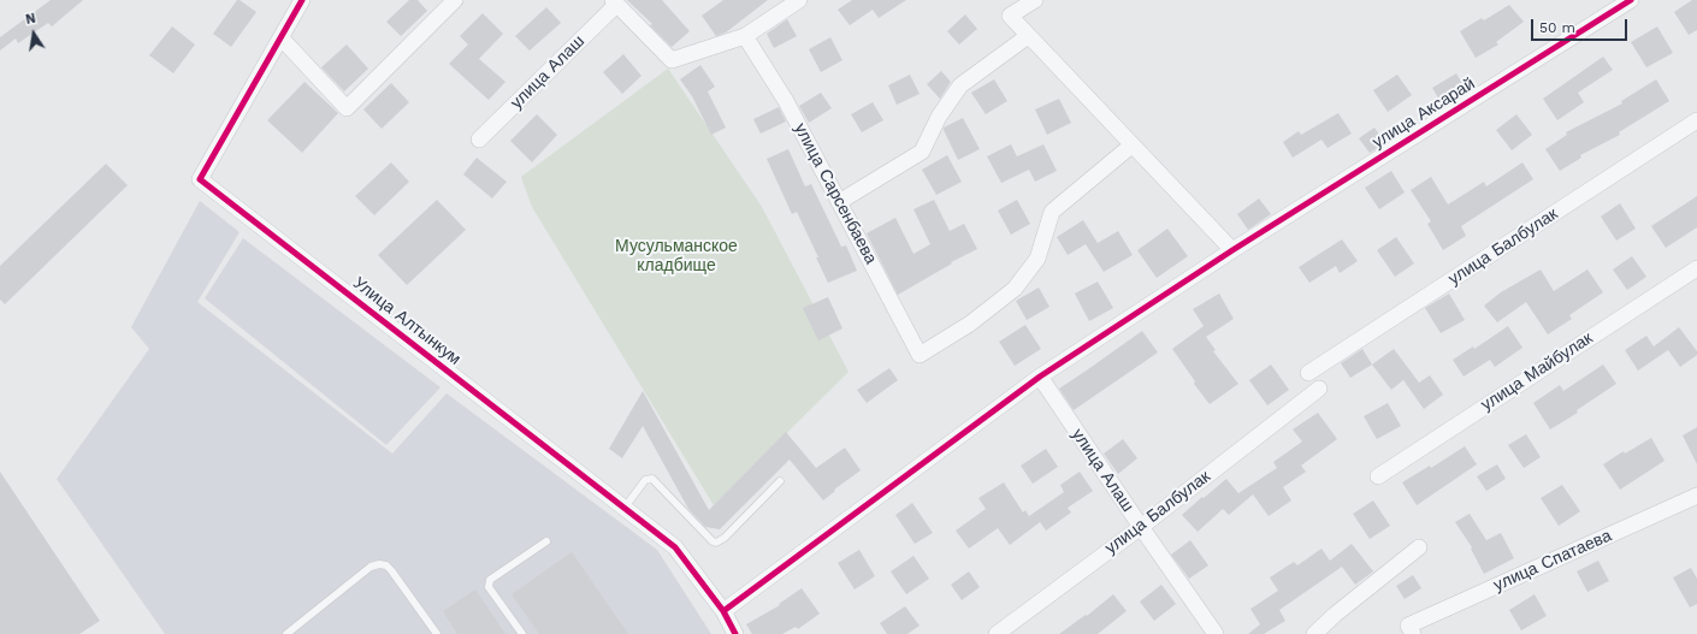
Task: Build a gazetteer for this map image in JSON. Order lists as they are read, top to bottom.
{
  "streets": {
    "street": [
      "улица Алаш",
      "улица Аксарай",
      "улица Сарсенбаева",
      "улица Балбулак",
      "Улица Алтынкум",
      "улица Майбулак",
      "улица Спатаева"
    ]
  },
  "crossings": [
    ["улица Алаш", "улица Аксарай"],
    ["улица Алаш", "улица Балбулак"],
    ["улица Аксарай", "Улица Алтынкум"]
  ],
  "parks": ["Мусульманское кладбище"],
  "scale_bar": "50 m",
  "north": "top"
}
